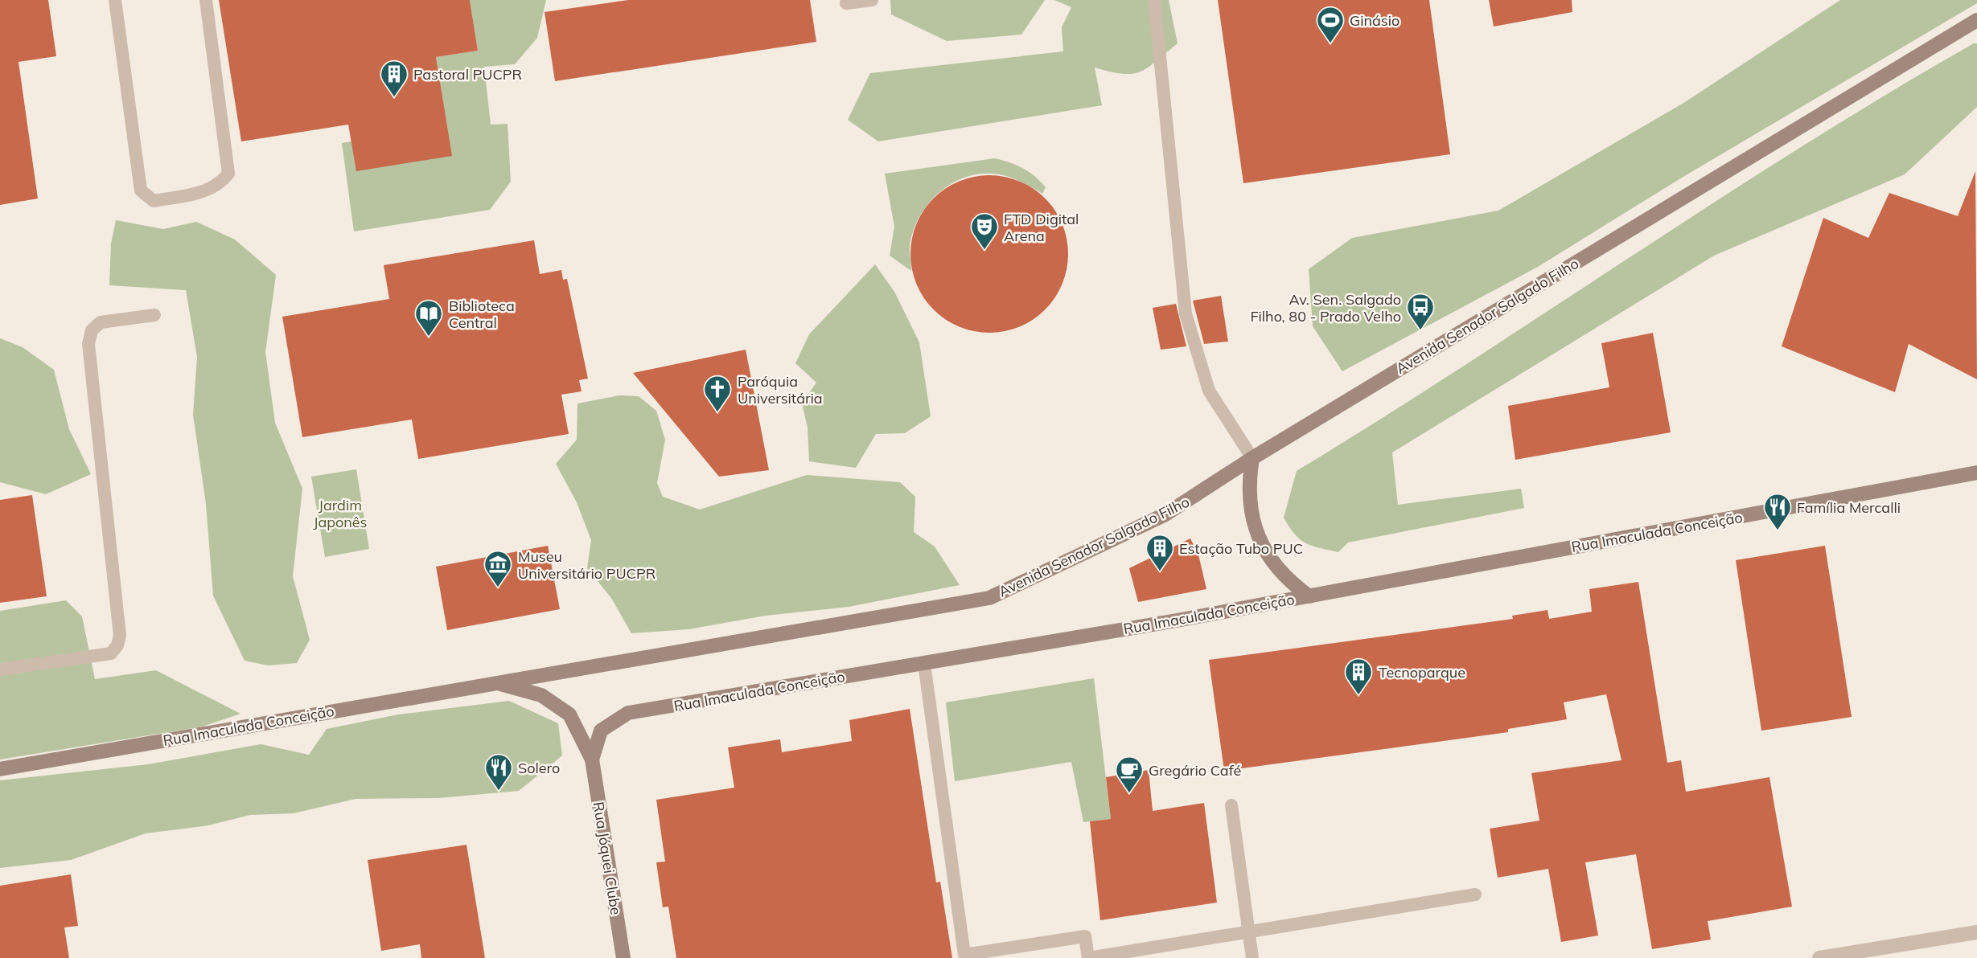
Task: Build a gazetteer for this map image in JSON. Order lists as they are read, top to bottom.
{
  "streets": {
    "main road": ["Avenida Senador Salgado Filho", "Rua Imaculada Conceição", "Rua Jóquei Clube"]
  },
  "crossings": [
    ["Avenida Senador Salgado Filho", "Rua Imaculada Conceição"],
    ["Rua Imaculada Conceição", "Rua Jóquei Clube"]
  ],
  "parks": ["Jardim Japonês"],
  "places": {
    "sports": ["Ginásio"],
    "building": ["Pastoral PUCPR", "Estação Tubo PUC", "Tecnoparque"],
    "theatre": ["FTD Digital Arena"],
    "bus stop": ["Av. Sen. Salgado Filho, 80 - Prado Velho"],
    "library": ["Biblioteca Central"],
    "church": ["Paróquia Universitária"],
    "restaurant": ["Família Mercalli", "Solero"],
    "museum": ["Museu Universitário PUCPR"],
    "cafe": ["Gregário Café"]
  }
}
